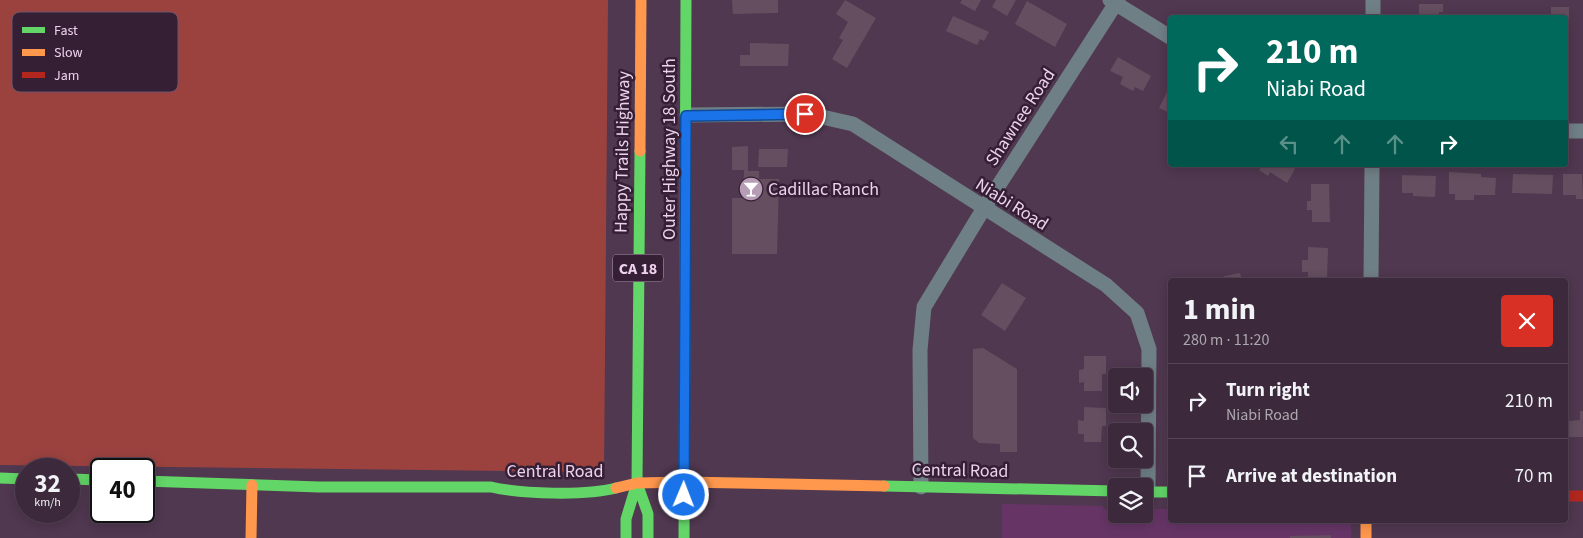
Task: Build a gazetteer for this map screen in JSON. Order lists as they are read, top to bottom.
{
  "streets": {
    "street": [
      "Shawnee Road",
      "Outer Highway 18 South",
      "Happy Trails Highway",
      "Niabi Road",
      "CA 18",
      "Central Road"
    ]
  },
  "crossings": [
    ["Shawnee Road", "Niabi Road"],
    ["Shawnee Road", "Central Road"],
    ["Outer Highway 18 South", "Niabi Road"],
    ["Outer Highway 18 South", "Central Road"],
    ["Happy Trails Highway", "Central Road"]
  ],
  "places": {
    "bar": ["Cadillac Ranch"]
  },
  "legend": ["Fast", "Slow", "Jam"],
  "page": {
    "turn": ["210 m", "Niabi Road"],
    "heading": ["1 min", "280 m · 11:20"],
    "list": [
      {
        "name": "Turn right",
        "note": "Niabi Road",
        "value": "210 m"
      },
      {
        "name": "Arrive at destination",
        "value": "70 m"
      }
    ],
    "speed": "32 km/h",
    "limit": "40"
  }
}
